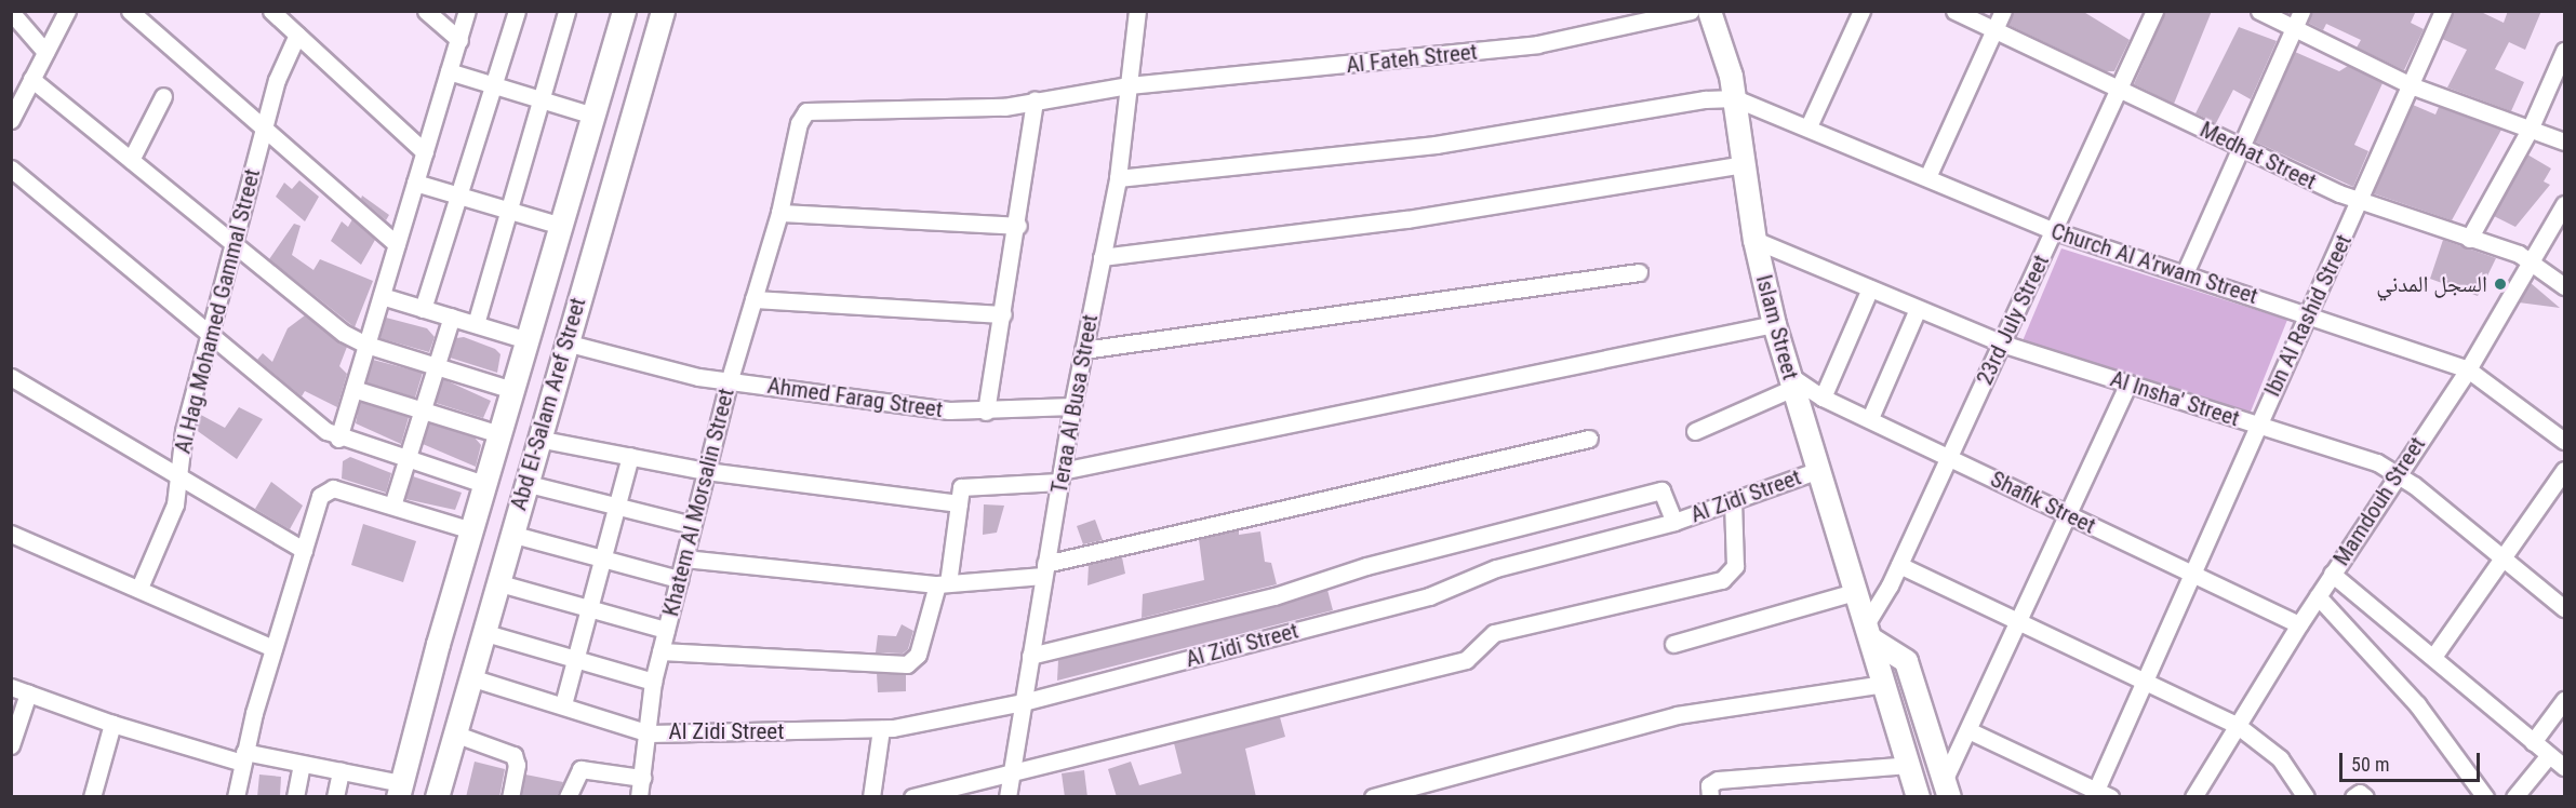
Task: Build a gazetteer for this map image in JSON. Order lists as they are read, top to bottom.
{
  "streets": {
    "main road": ["Islam Street", "Abd El-Salam Aref Street"],
    "street": [
      "Al Fateh Street",
      "Medhat Street",
      "Church Al A'rwam Street",
      "Al Hag Mohamed Gammal Street",
      "Ibn Al Rashid Street",
      "23rd July Street",
      "Ahmed Farag Street",
      "Al Insha' Street",
      "Teraa Al Busa Street",
      "Al Zidi Street",
      "Mamdouh Street",
      "Khatem Al Morsalin Street",
      "Shafik Street"
    ]
  },
  "crossings": [
    ["Al Fateh Street", "Teraa Al Busa Street"],
    ["Al Fateh Street", "Khatem Al Morsalin Street"],
    ["Medhat Street", "Ibn Al Rashid Street"],
    ["Medhat Street", "23rd July Street"],
    ["Medhat Street", "Mamdouh Street"],
    ["Church Al A'rwam Street", "Ibn Al Rashid Street"],
    ["Church Al A'rwam Street", "23rd July Street"],
    ["Church Al A'rwam Street", "Islam Street"],
    ["Church Al A'rwam Street", "Mamdouh Street"],
    ["Ibn Al Rashid Street", "Al Insha' Street"],
    ["Ibn Al Rashid Street", "Shafik Street"],
    ["23rd July Street", "Islam Street"],
    ["23rd July Street", "Al Insha' Street"],
    ["23rd July Street", "Shafik Street"],
    ["Islam Street", "Al Insha' Street"],
    ["Islam Street", "Al Zidi Street"],
    ["Islam Street", "Shafik Street"],
    ["Ahmed Farag Street", "Abd El-Salam Aref Street"],
    ["Ahmed Farag Street", "Teraa Al Busa Street"],
    ["Ahmed Farag Street", "Khatem Al Morsalin Street"],
    ["Al Insha' Street", "Mamdouh Street"],
    ["Abd El-Salam Aref Street", "Al Zidi Street"],
    ["Teraa Al Busa Street", "Al Zidi Street"],
    ["Al Zidi Street", "Khatem Al Morsalin Street"],
    ["Mamdouh Street", "Shafik Street"]
  ],
  "places": ["السجل المدني"],
  "scale_bar": "50 m"
}
